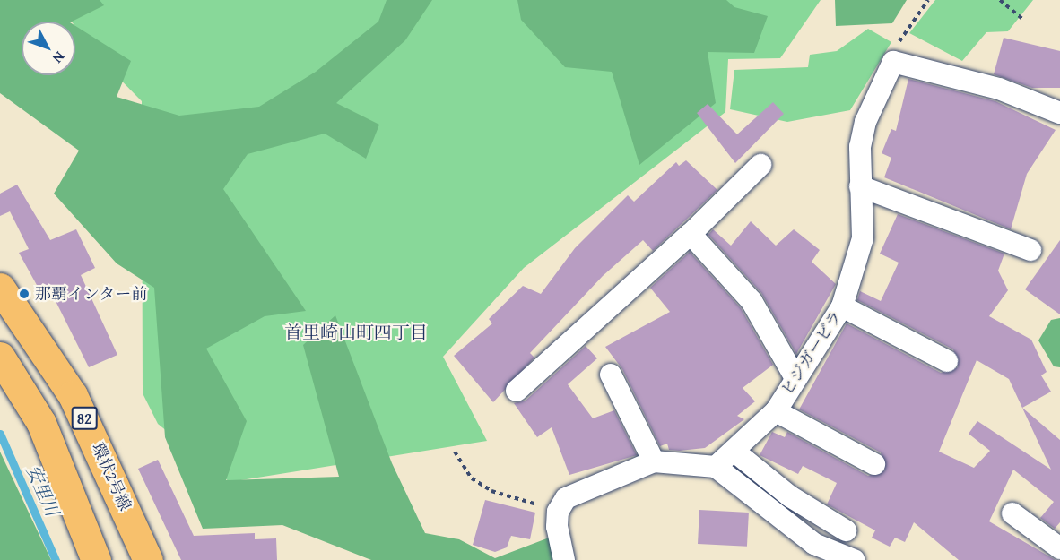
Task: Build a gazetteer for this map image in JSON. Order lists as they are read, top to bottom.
{
  "streets": {
    "main road": ["82", "環状2号線"],
    "street": ["ヒジガービラ"]
  },
  "districts": ["首里崎山町四丁目"],
  "water": ["安里川"],
  "places": ["那覇インター前"],
  "north": "bottom right"
}
